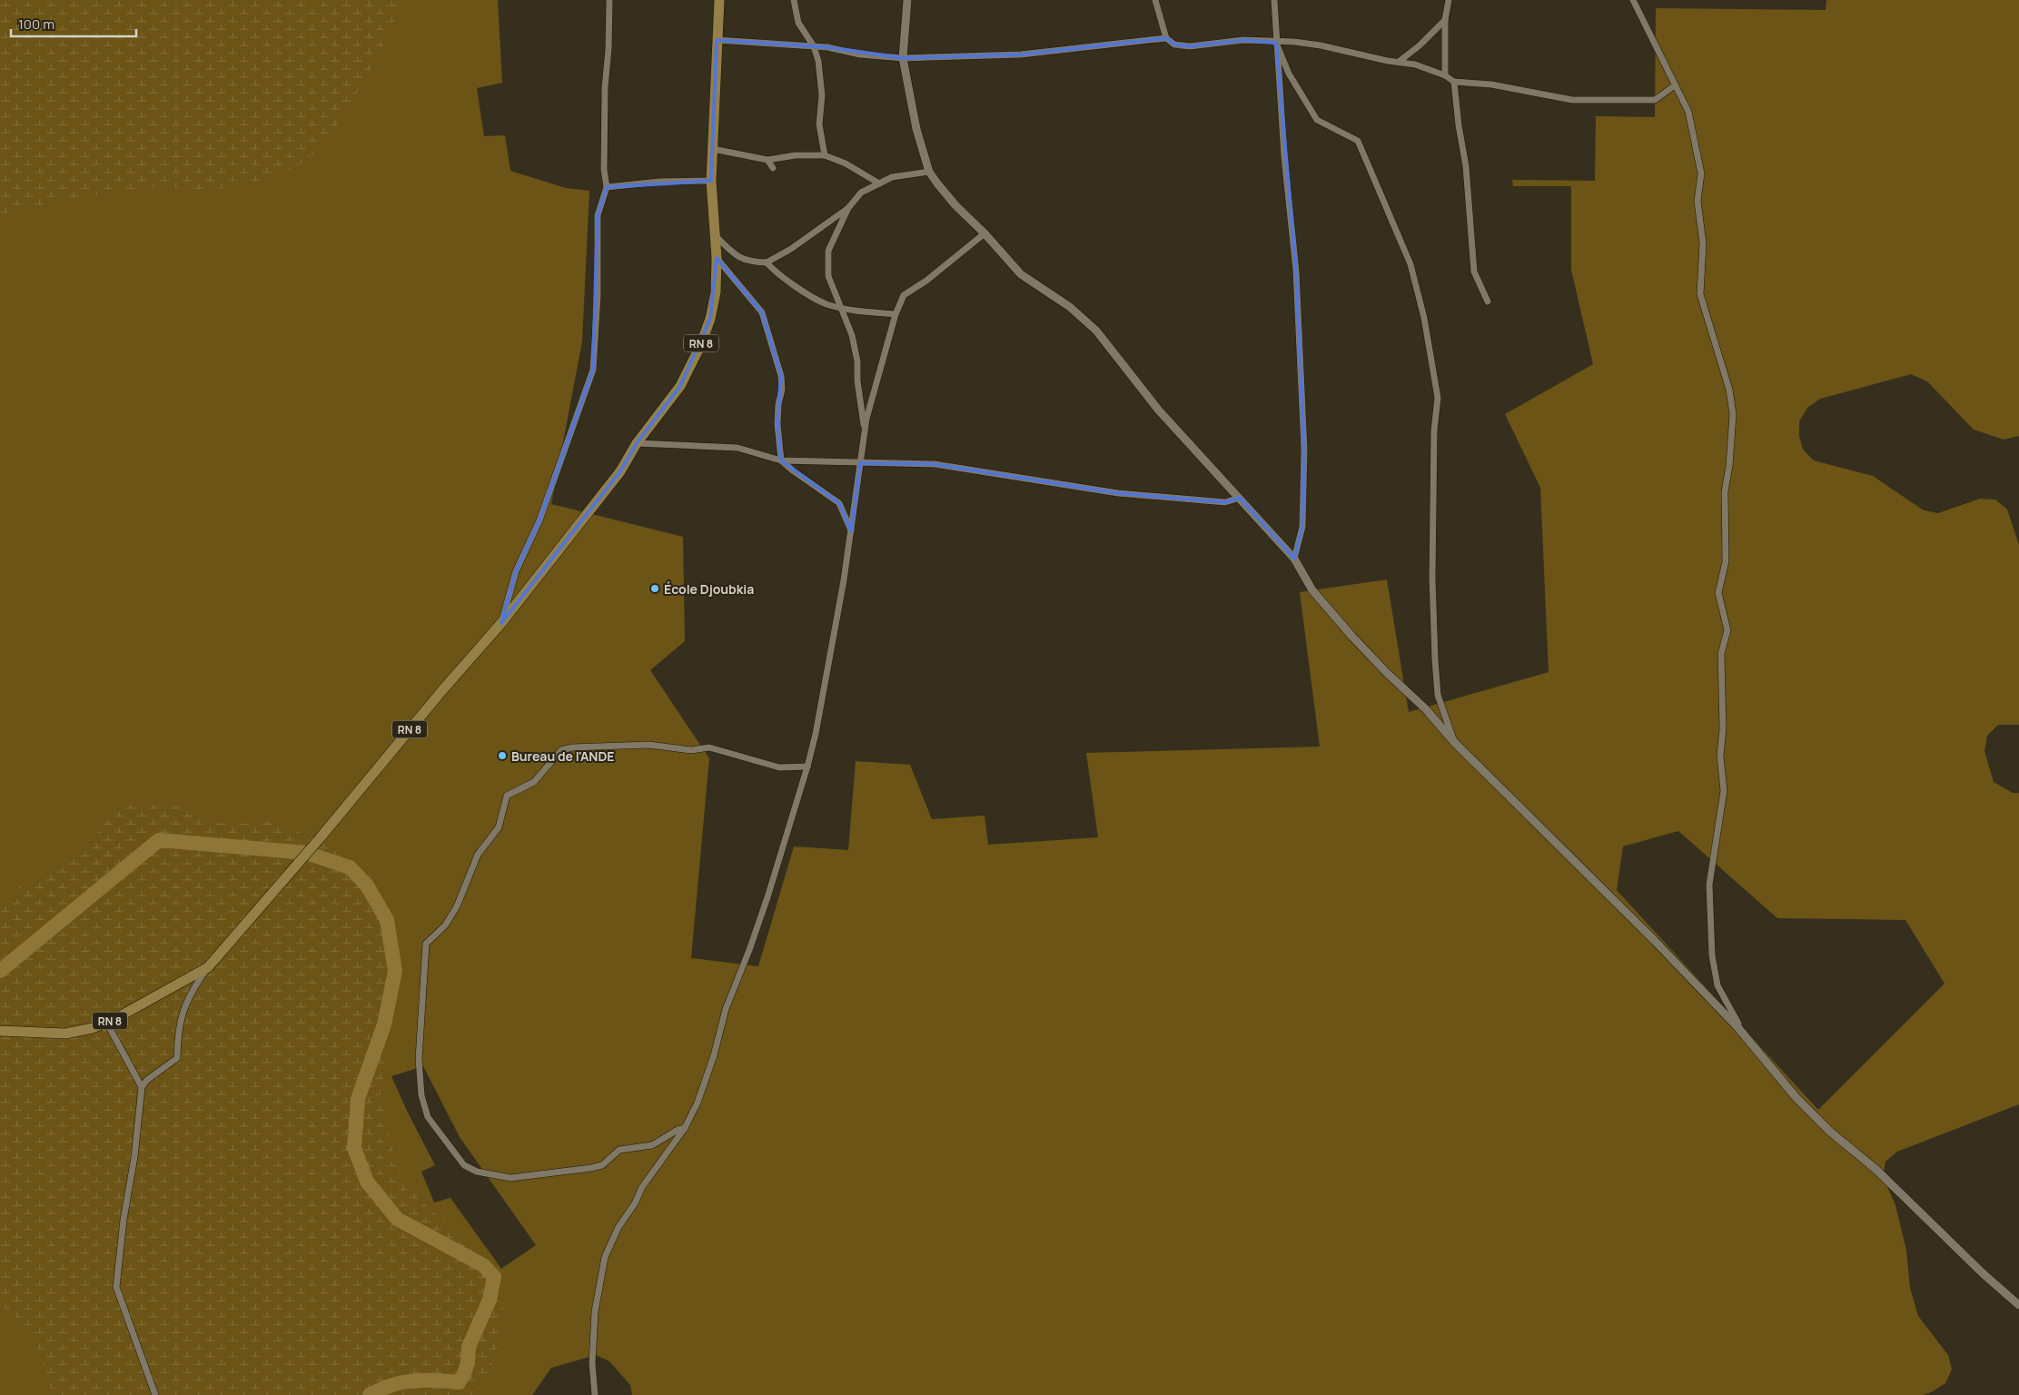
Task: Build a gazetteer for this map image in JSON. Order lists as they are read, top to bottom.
{
  "streets": {
    "main road": ["RN 8"]
  },
  "places": ["École Djoubkia", "Bureau de l'ANDE"],
  "scale_bar": "100 m"
}
